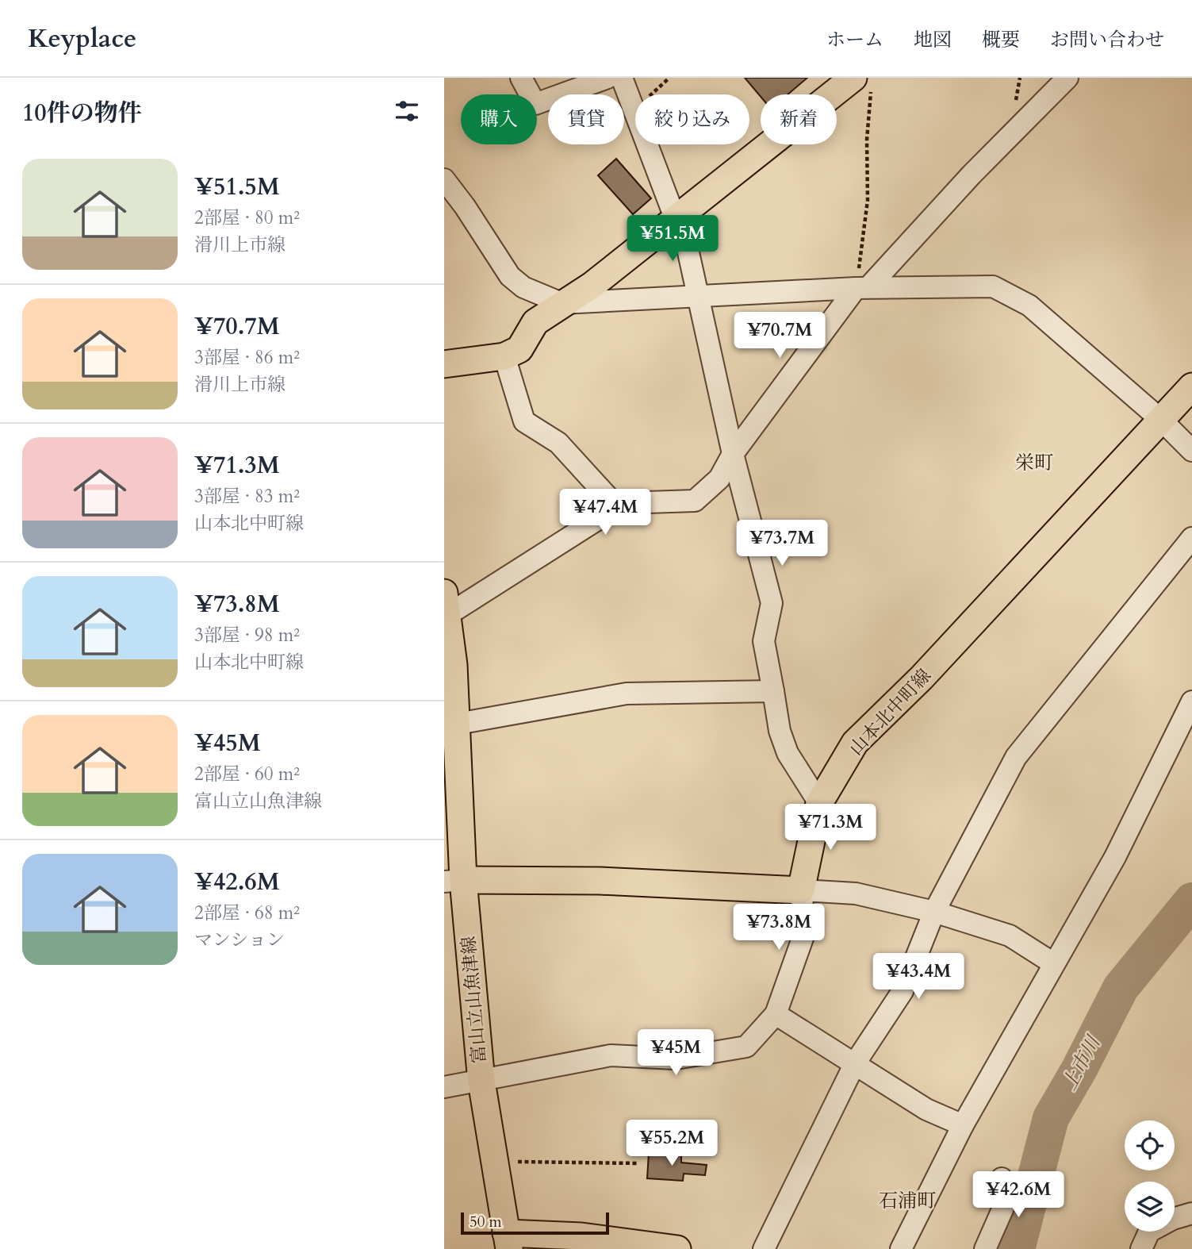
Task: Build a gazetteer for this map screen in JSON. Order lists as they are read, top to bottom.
{
  "streets": {
    "main road": ["山本北中町線", "富山立山魚津線"]
  },
  "districts": ["栄町", "石浦町"],
  "water": ["上市川"],
  "scale_bar": "50 m",
  "page": {
    "header": "Keyplace",
    "nav": [
      "ホーム",
      "地図",
      "概要",
      "お問い合わせ"
    ],
    "heading": "10件の物件",
    "chip": [
      "購入",
      "賃貸",
      "絞り込み",
      "新着"
    ],
    "list": [
      {
        "name": "¥51.5M",
        "note": "2部屋 · 80 m² · 滑川上市線"
      },
      {
        "name": "¥70.7M",
        "note": "3部屋 · 86 m² · 滑川上市線"
      },
      {
        "name": "¥71.3M",
        "note": "3部屋 · 83 m² · 山本北中町線"
      },
      {
        "name": "¥73.8M",
        "note": "3部屋 · 98 m² · 山本北中町線"
      },
      {
        "name": "¥45M",
        "note": "2部屋 · 60 m² · 富山立山魚津線"
      },
      {
        "name": "¥42.6M",
        "note": "2部屋 · 68 m² · マンション"
      }
    ],
    "price": [
      "¥51.5M",
      "¥70.7M",
      "¥47.4M",
      "¥73.7M",
      "¥71.3M",
      "¥73.8M",
      "¥43.4M",
      "¥45M",
      "¥55.2M",
      "¥42.6M"
    ],
    "scale": "50 m"
  }
}
